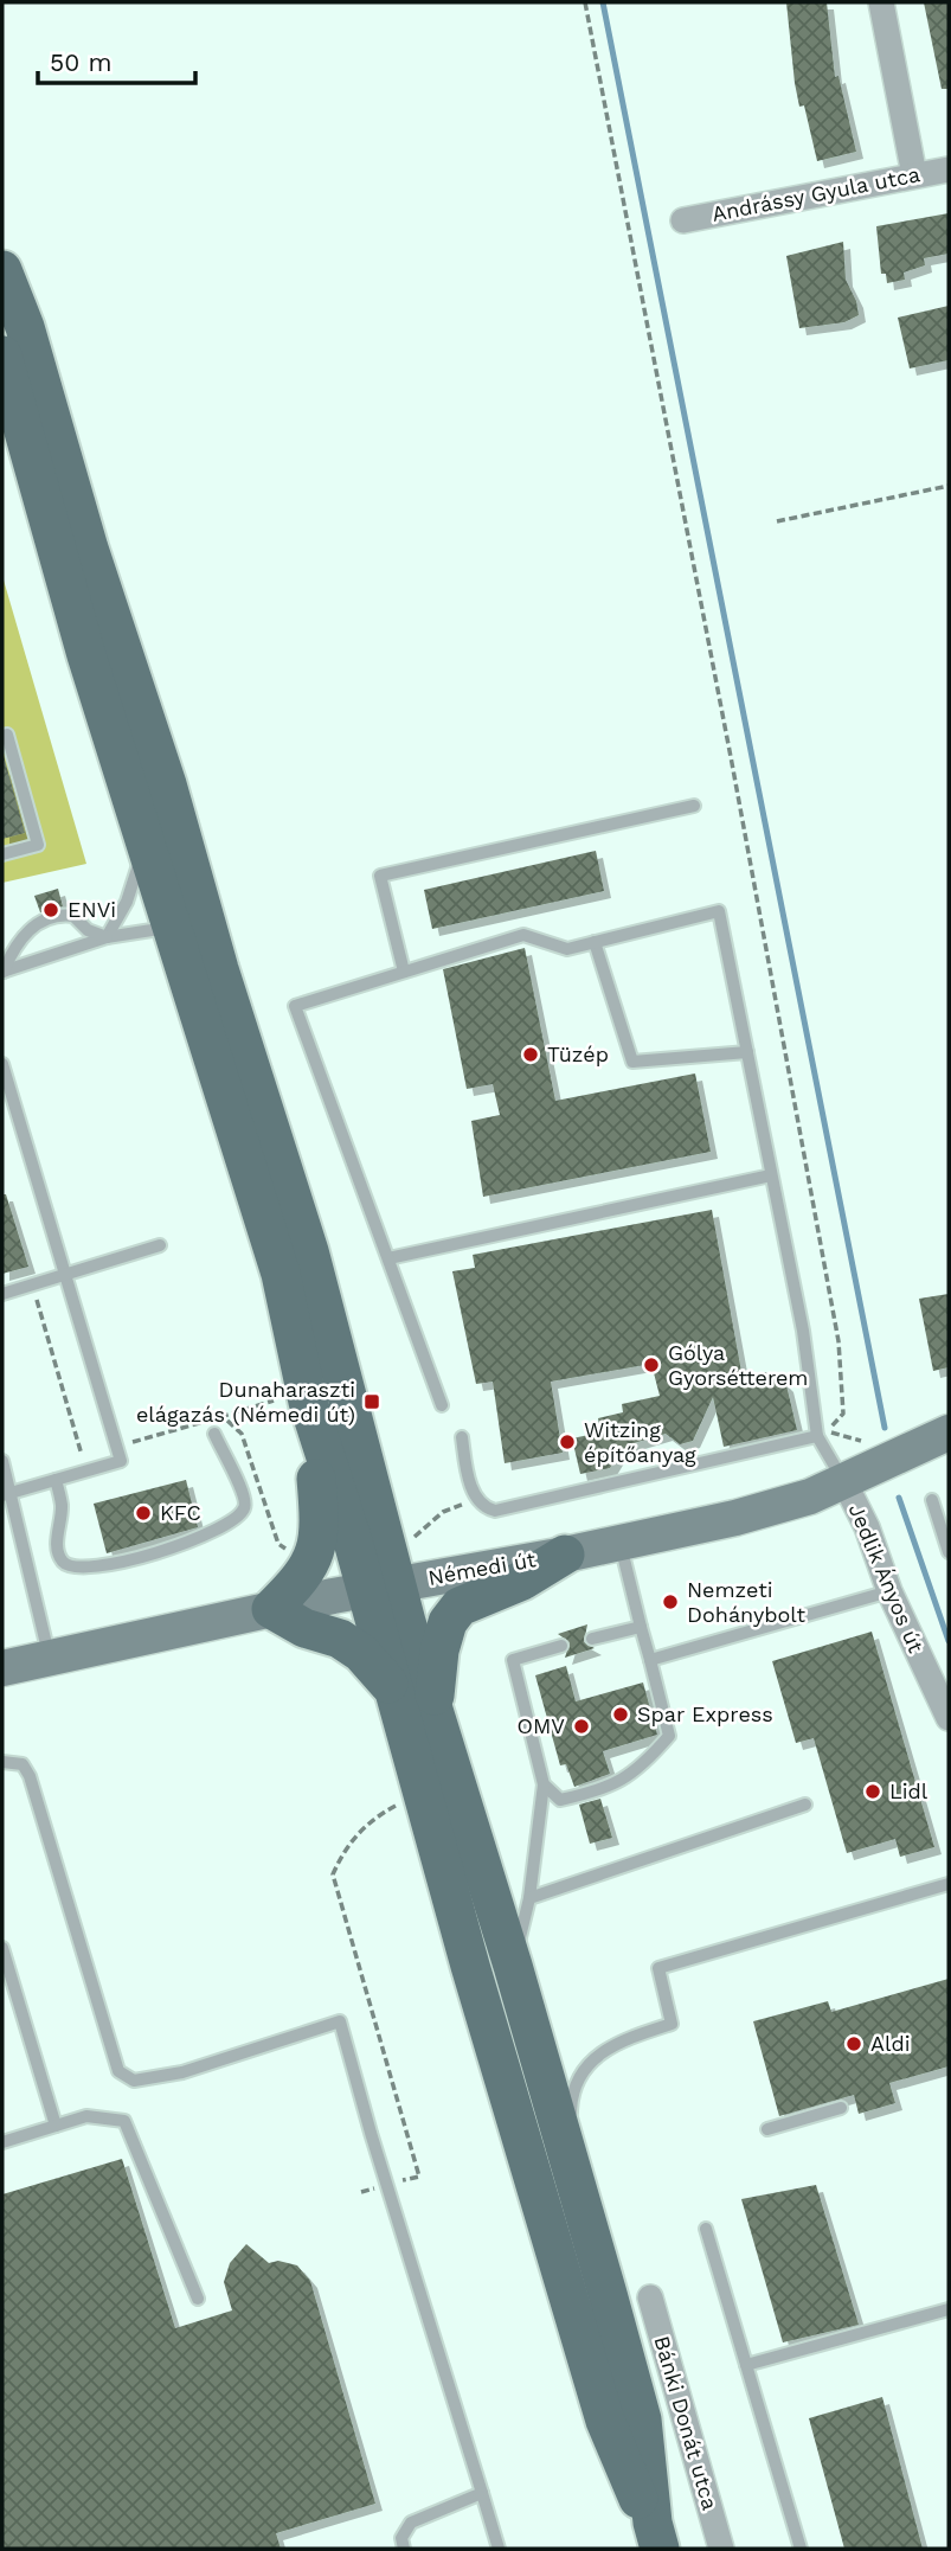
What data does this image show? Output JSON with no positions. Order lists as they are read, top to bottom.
{
  "streets": {
    "main road": ["Némedi út"],
    "street": ["Andrássy Gyula utca", "Jedlik Ányos út", "Bánki Donát utca"]
  },
  "crossings": [
    ["Némedi út", "Jedlik Ányos út"]
  ],
  "places": {
    "other": [
      "ENVi",
      "Tüzép",
      "Gólya Gyorsétterem",
      "Witzing építőanyag",
      "KFC",
      "Nemzeti Dohánybolt",
      "Spar Express",
      "OMV",
      "Lidl",
      "Aldi"
    ],
    "transit": ["Dunaharaszti elágazás (Némedi út)"]
  },
  "scale_bar": "50 m"
}
